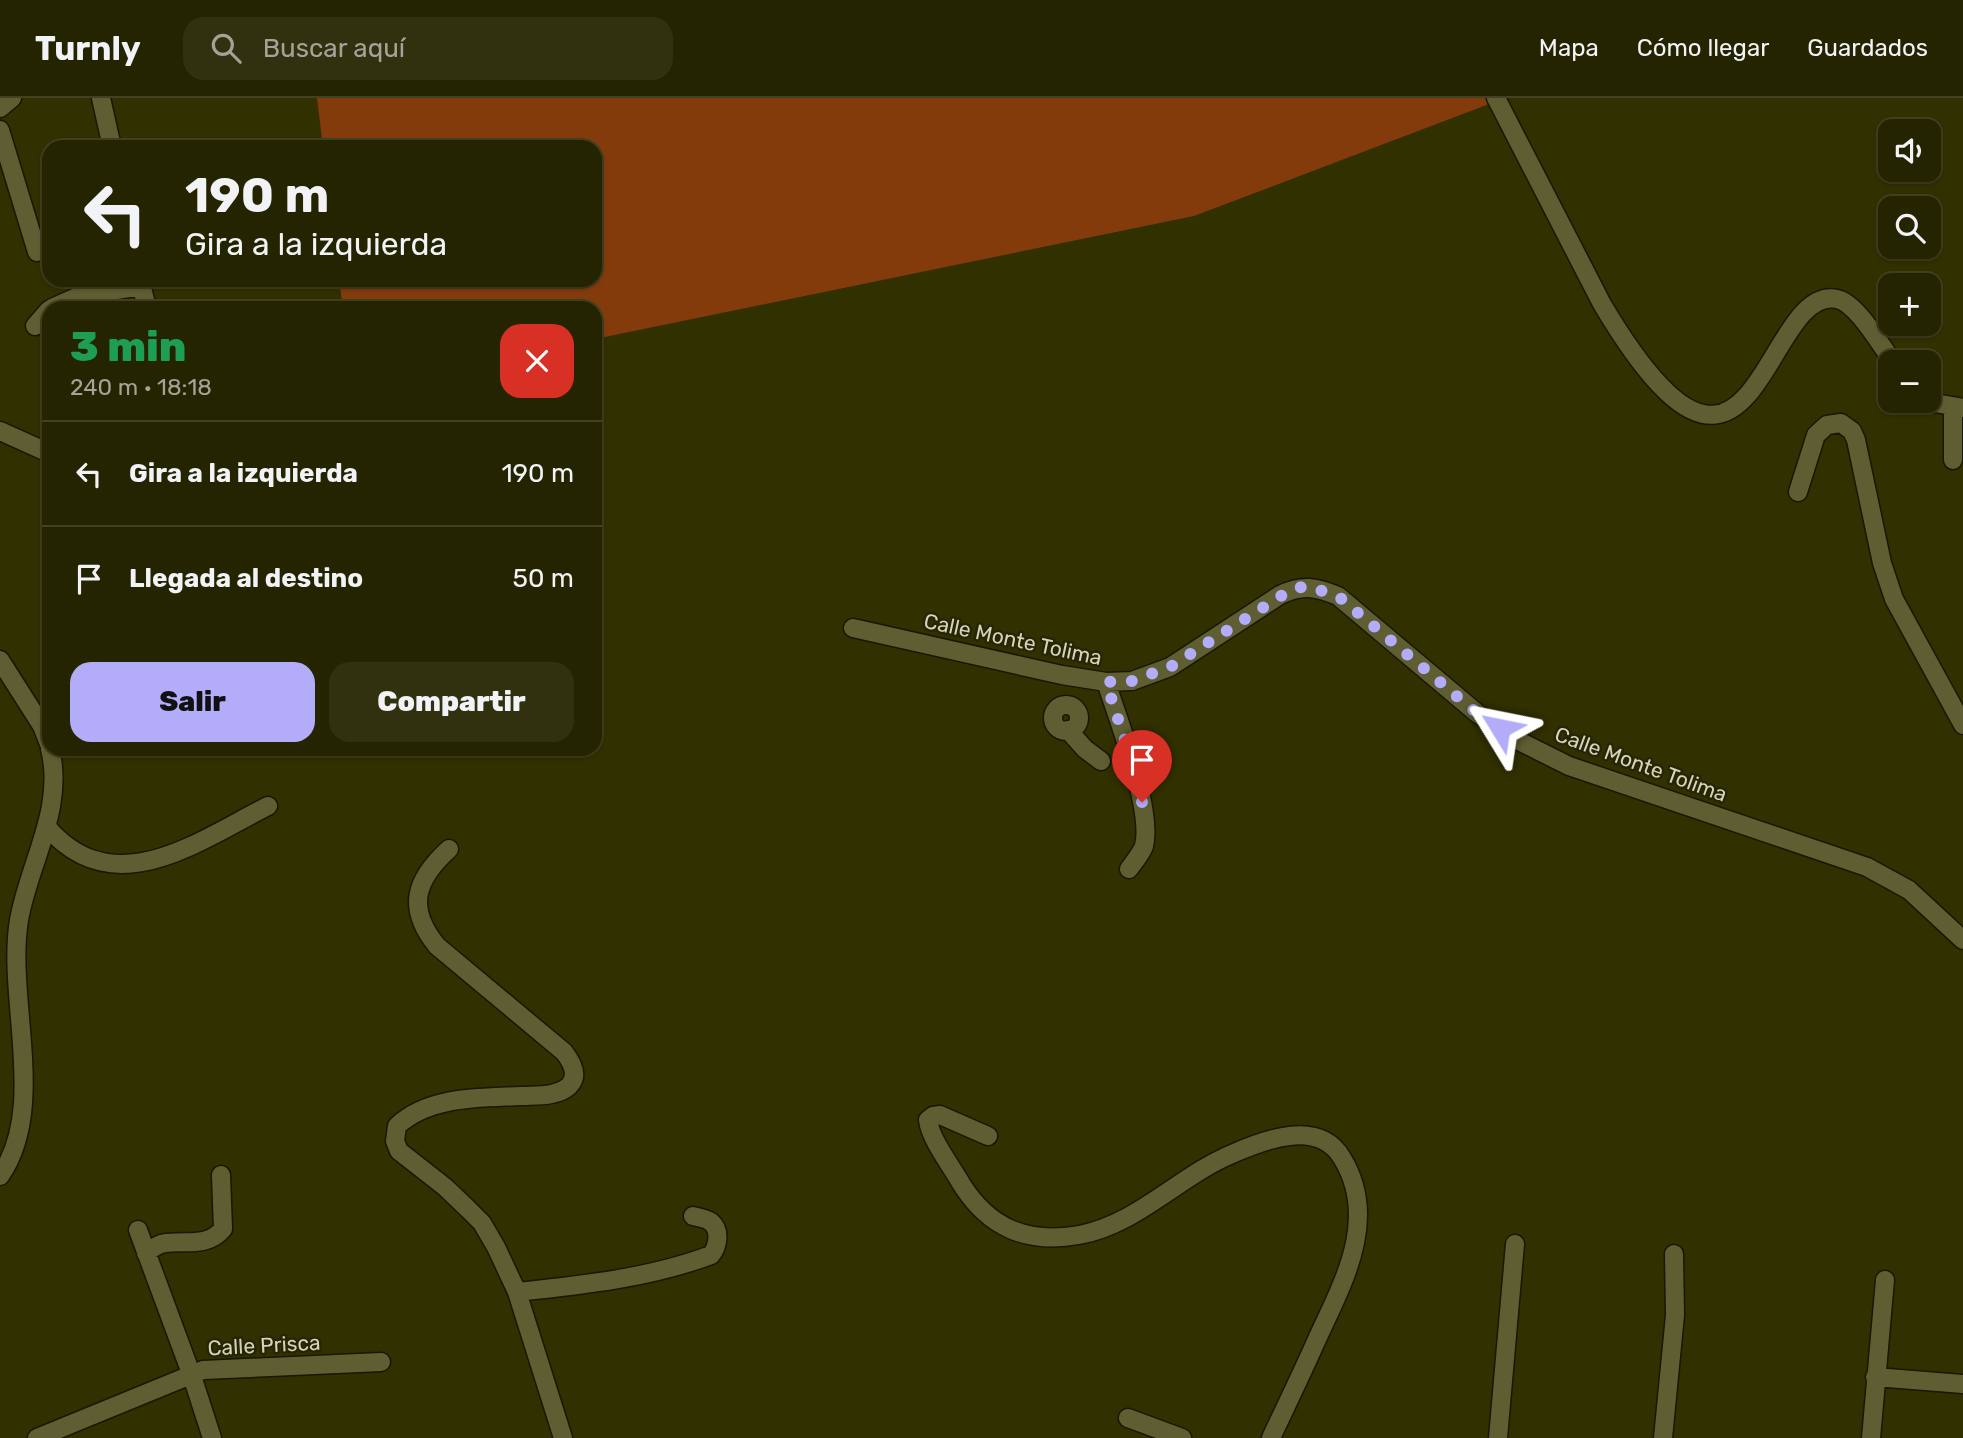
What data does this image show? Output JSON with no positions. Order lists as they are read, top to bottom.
{
  "streets": {
    "street": ["Calle Monte Tolima", "Calle Prisca"]
  },
  "page": {
    "header": "Turnly",
    "search": "Buscar aquí",
    "nav": ["Mapa", "Cómo llegar", "Guardados"],
    "map_buttons": ["+", "−"],
    "turn": ["190 m", "Gira a la izquierda"],
    "heading": ["3 min", "240 m · 18:18"],
    "list": [
      {
        "name": "Gira a la izquierda",
        "value": "190 m"
      },
      {
        "name": "Llegada al destino",
        "value": "50 m"
      }
    ],
    "buttons": ["Salir", "Compartir"]
  }
}
